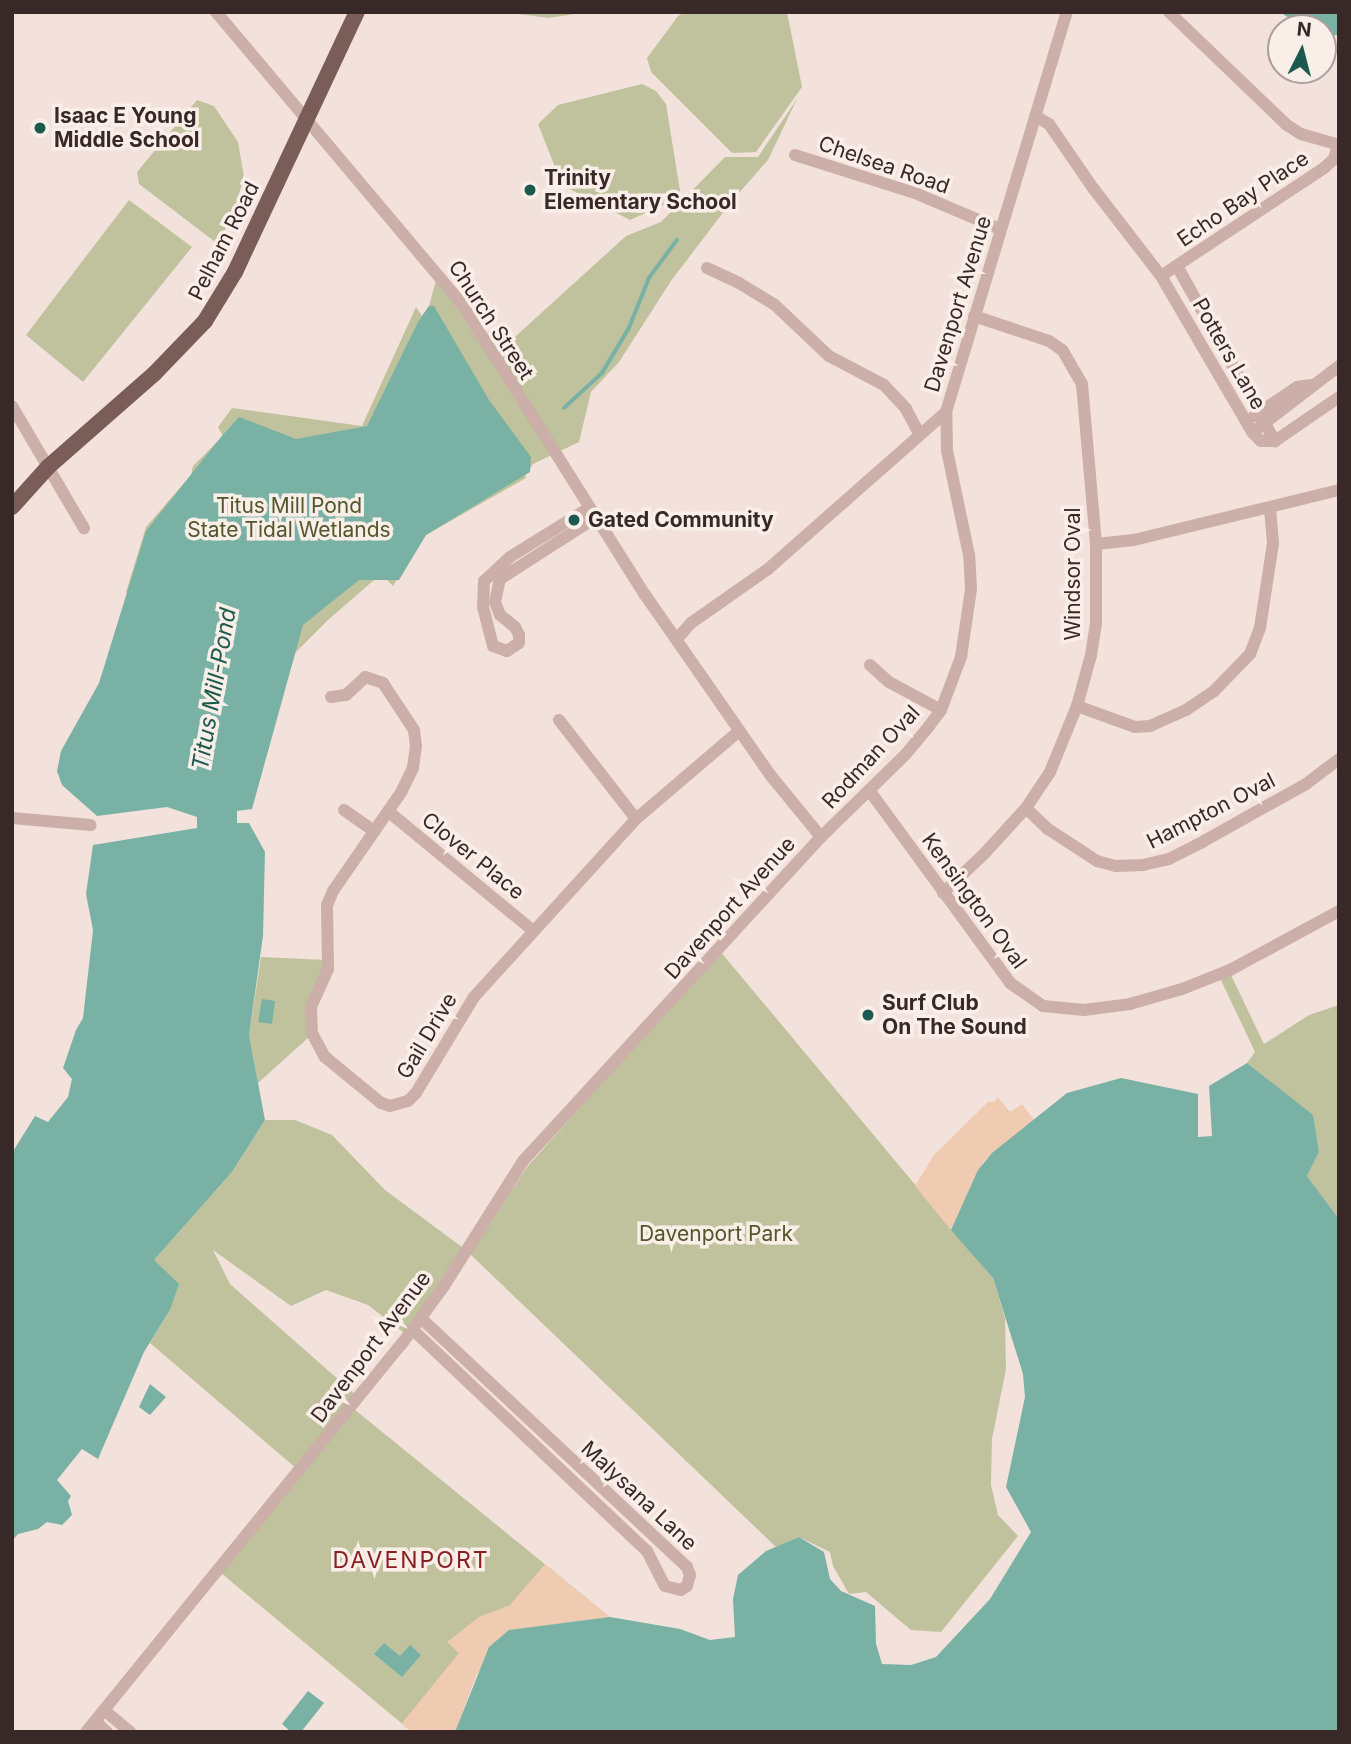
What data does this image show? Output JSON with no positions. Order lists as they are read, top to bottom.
{
  "streets": {
    "main road": ["Pelham Road"],
    "street": [
      "Chelsea Road",
      "Echo Bay Place",
      "Davenport Avenue",
      "Church Street",
      "Potters Lane",
      "Windsor Oval",
      "Rodman Oval",
      "Hampton Oval",
      "Clover Place",
      "Kensington Oval",
      "Gail Drive",
      "Malysana Lane"
    ]
  },
  "crossings": [
    ["Chelsea Road", "Davenport Avenue"],
    ["Echo Bay Place", "Potters Lane"],
    ["Pelham Road", "Church Street"],
    ["Davenport Avenue", "Church Street"],
    ["Davenport Avenue", "Potters Lane"],
    ["Davenport Avenue", "Windsor Oval"],
    ["Davenport Avenue", "Rodman Oval"],
    ["Davenport Avenue", "Gail Drive"],
    ["Davenport Avenue", "Malysana Lane"],
    ["Windsor Oval", "Hampton Oval"],
    ["Windsor Oval", "Kensington Oval"],
    ["Rodman Oval", "Kensington Oval"],
    ["Clover Place", "Gail Drive"]
  ],
  "districts": ["DAVENPORT"],
  "water": ["Titus Mill-Pond"],
  "parks": ["Titus Mill Pond State Tidal Wetlands", "Davenport Park"],
  "places": [
    "Isaac E Young Middle School",
    "Trinity Elementary School",
    "Gated Community",
    "Surf Club On The Sound"
  ],
  "north": "top"
}
